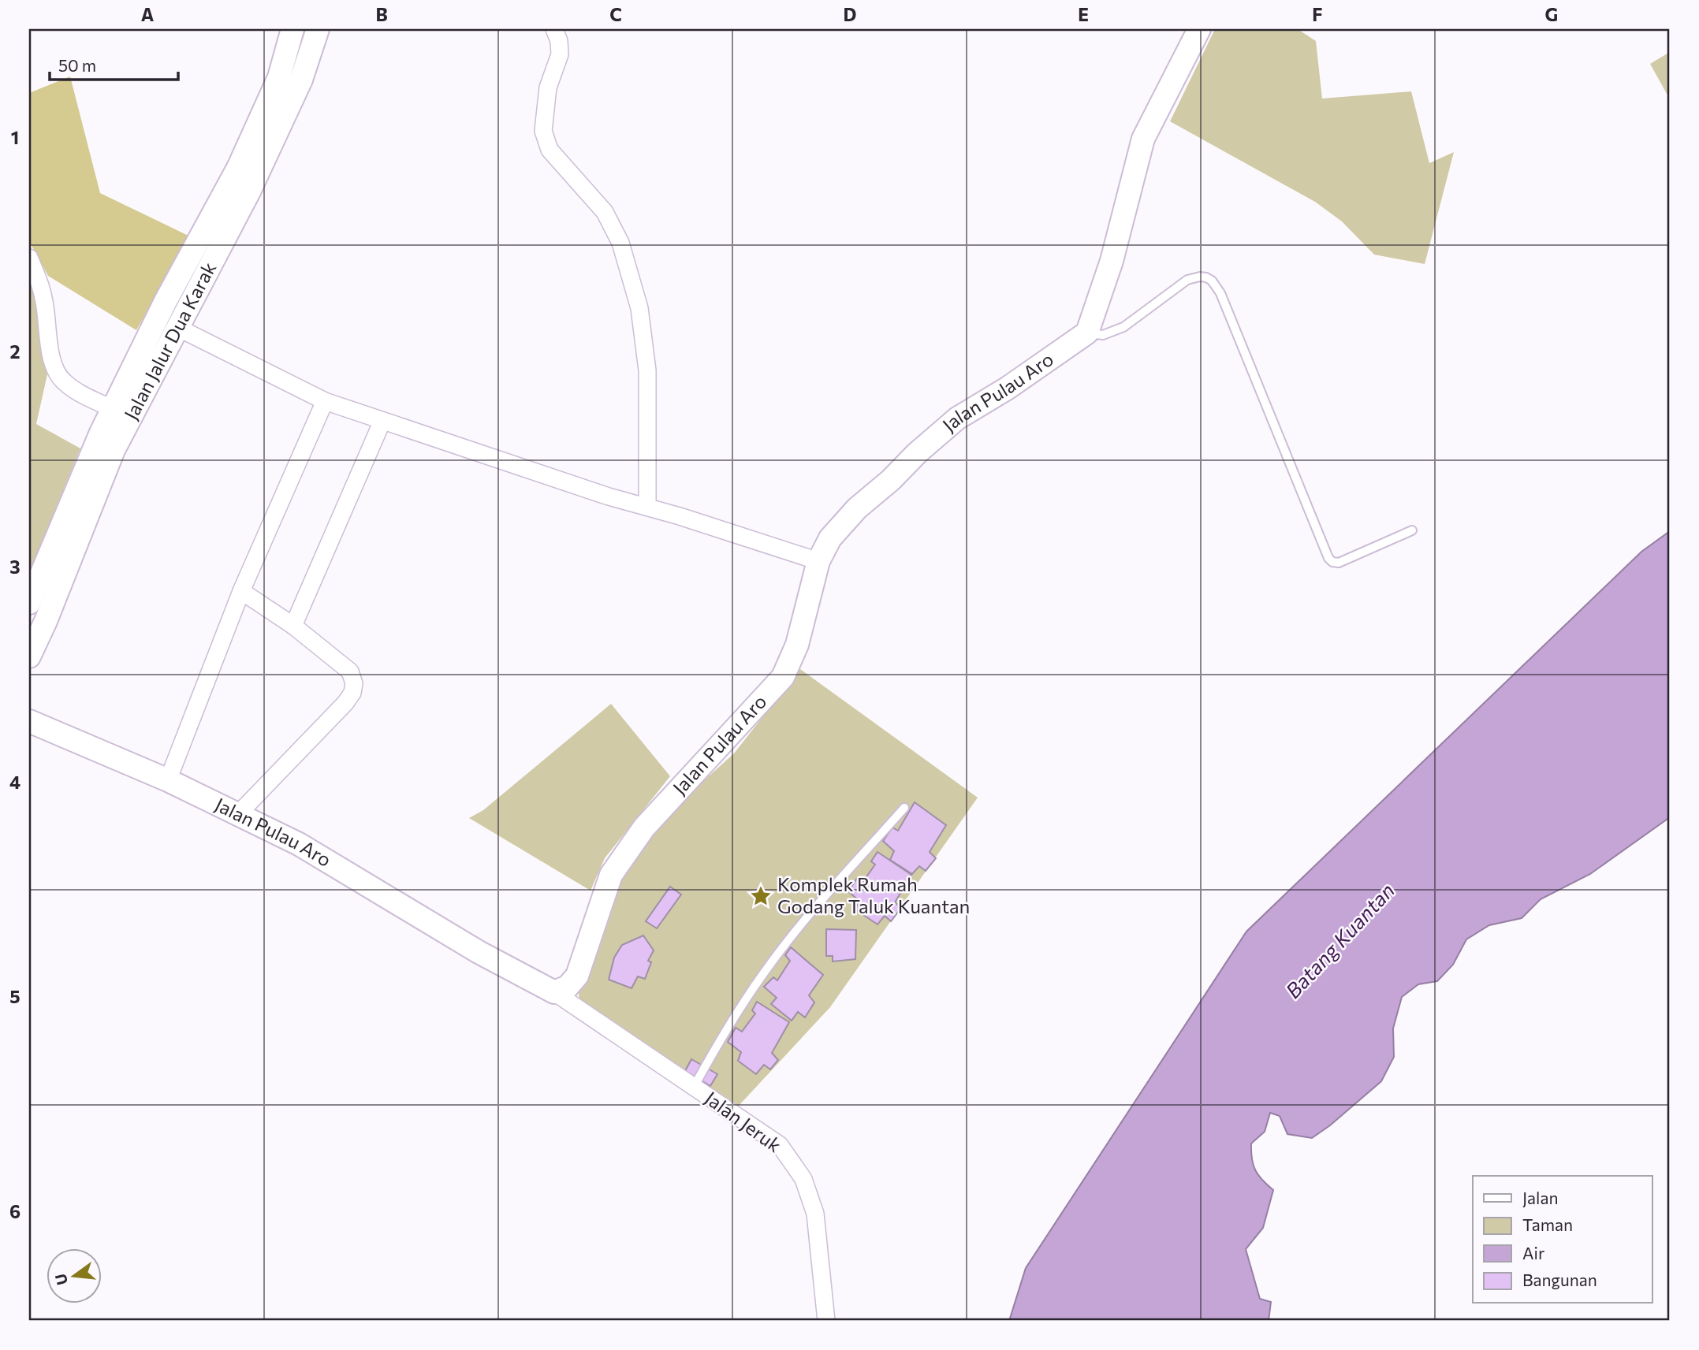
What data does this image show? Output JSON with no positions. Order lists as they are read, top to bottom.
{
  "streets": {
    "street": ["Jalan Jalur Dua Karak", "Jalan Pulau Aro", "Jalan Jeruk"]
  },
  "crossings": [
    ["Jalan Pulau Aro", "Jalan Jeruk"]
  ],
  "water": ["Batang Kuantan"],
  "places": {
    "place": ["Komplek Rumah Godang Taluk Kuantan"]
  },
  "legend": [
    "Jalan",
    "Taman",
    "Air",
    "Bangunan"
  ],
  "scale_bar": "50 m",
  "north": "left",
  "grid": {
    "columns": [
      "A",
      "B",
      "C",
      "D",
      "E",
      "F",
      "G"
    ],
    "rows": [
      "1",
      "2",
      "3",
      "4",
      "5",
      "6"
    ]
  }
}
